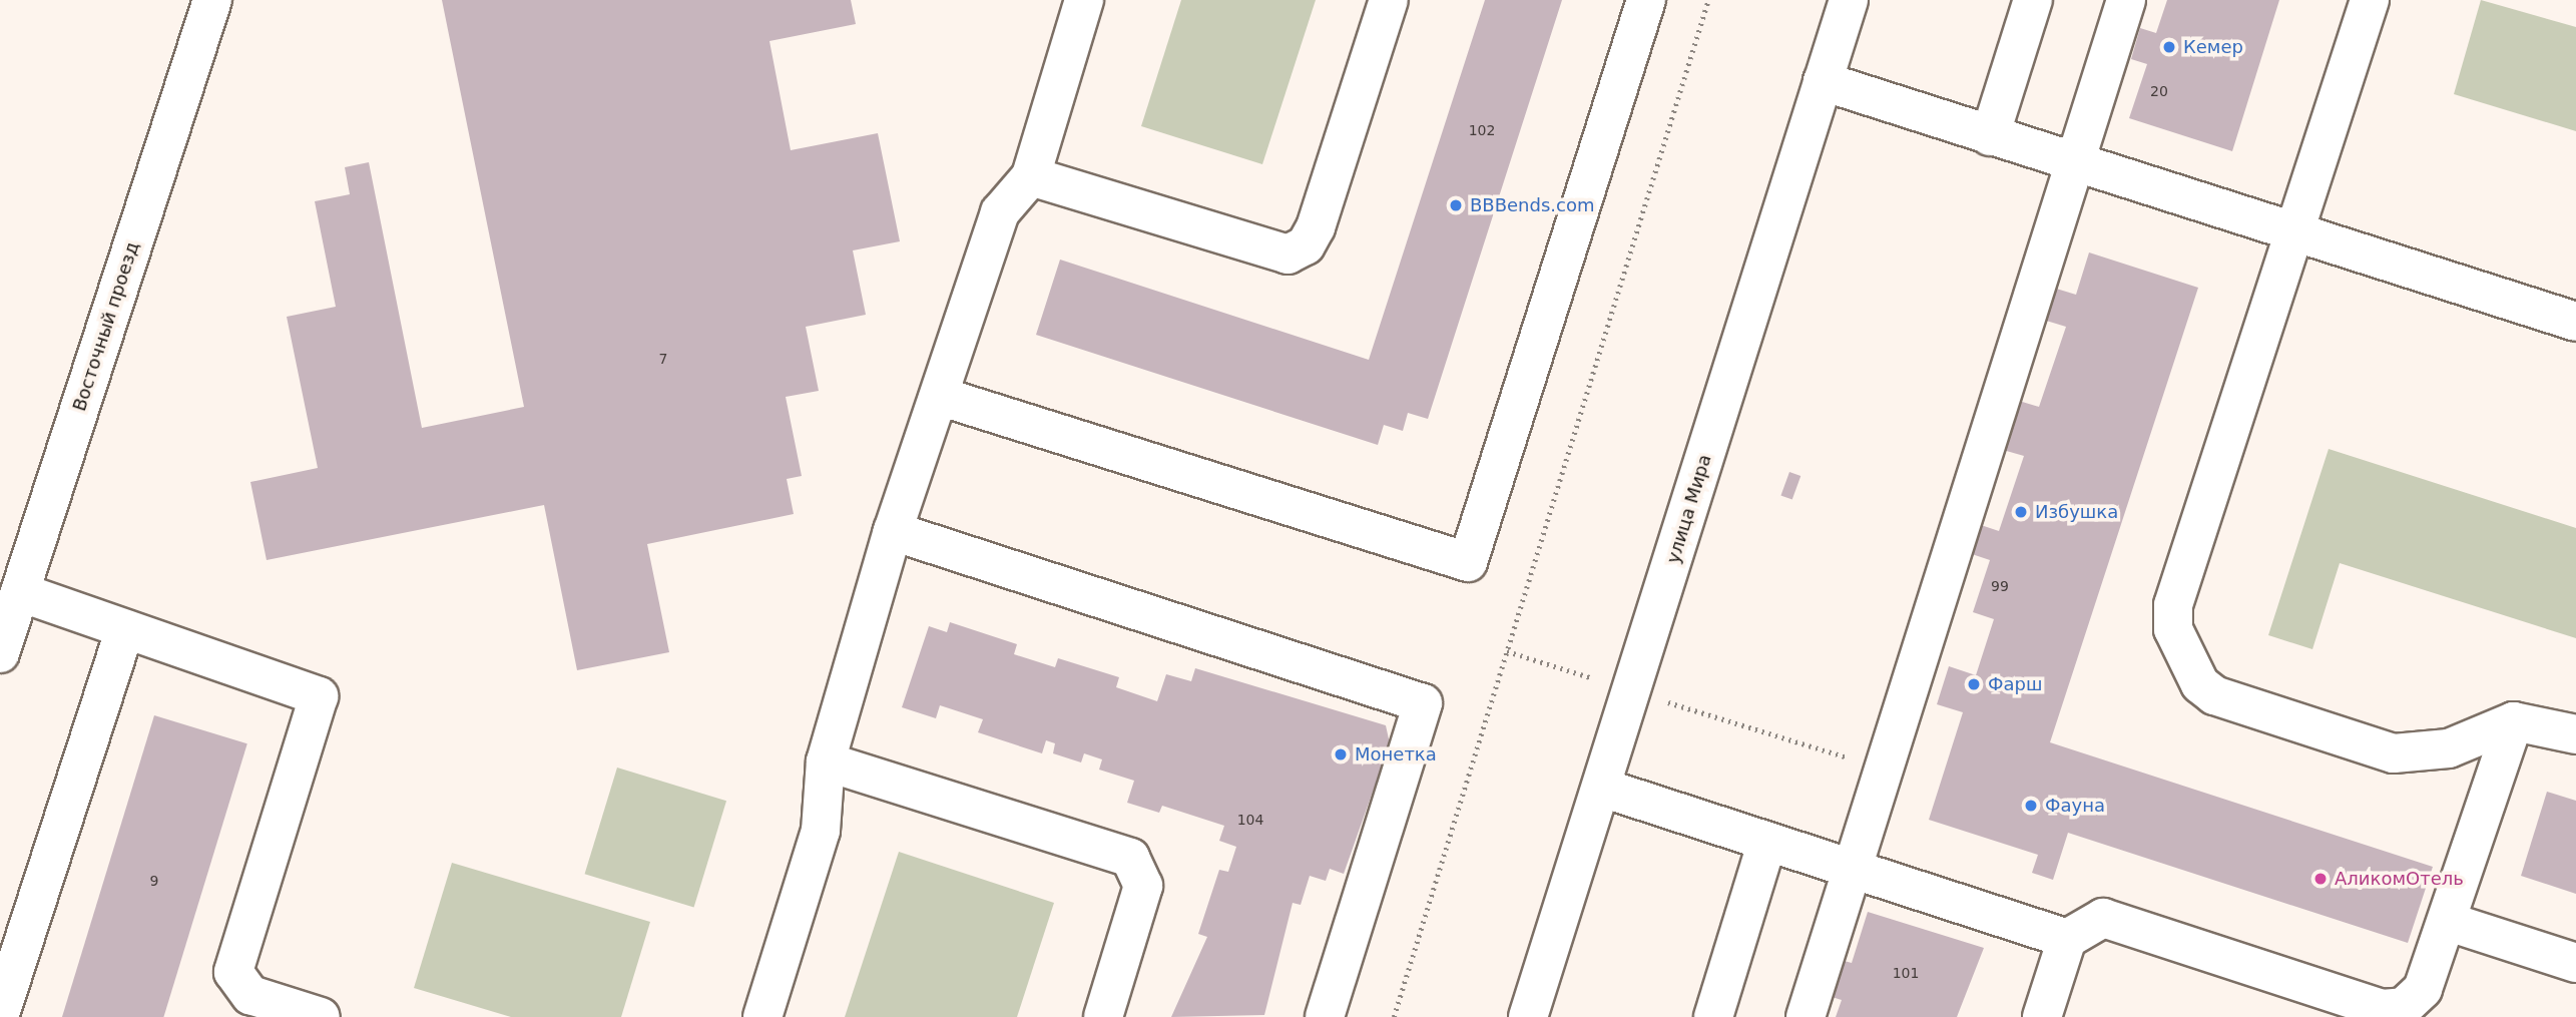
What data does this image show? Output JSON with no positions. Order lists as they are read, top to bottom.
{
  "streets": {
    "main road": ["Восточный проезд", "улица Мира"]
  },
  "places": [
    "Кемер",
    "BBBends.com",
    "Избушка",
    "Фарш",
    "Монетка",
    "Фауна",
    "АликомОтель"
  ],
  "house_numbers": [
    "20",
    "102",
    "7",
    "99",
    "104",
    "9",
    "101"
  ]
}
